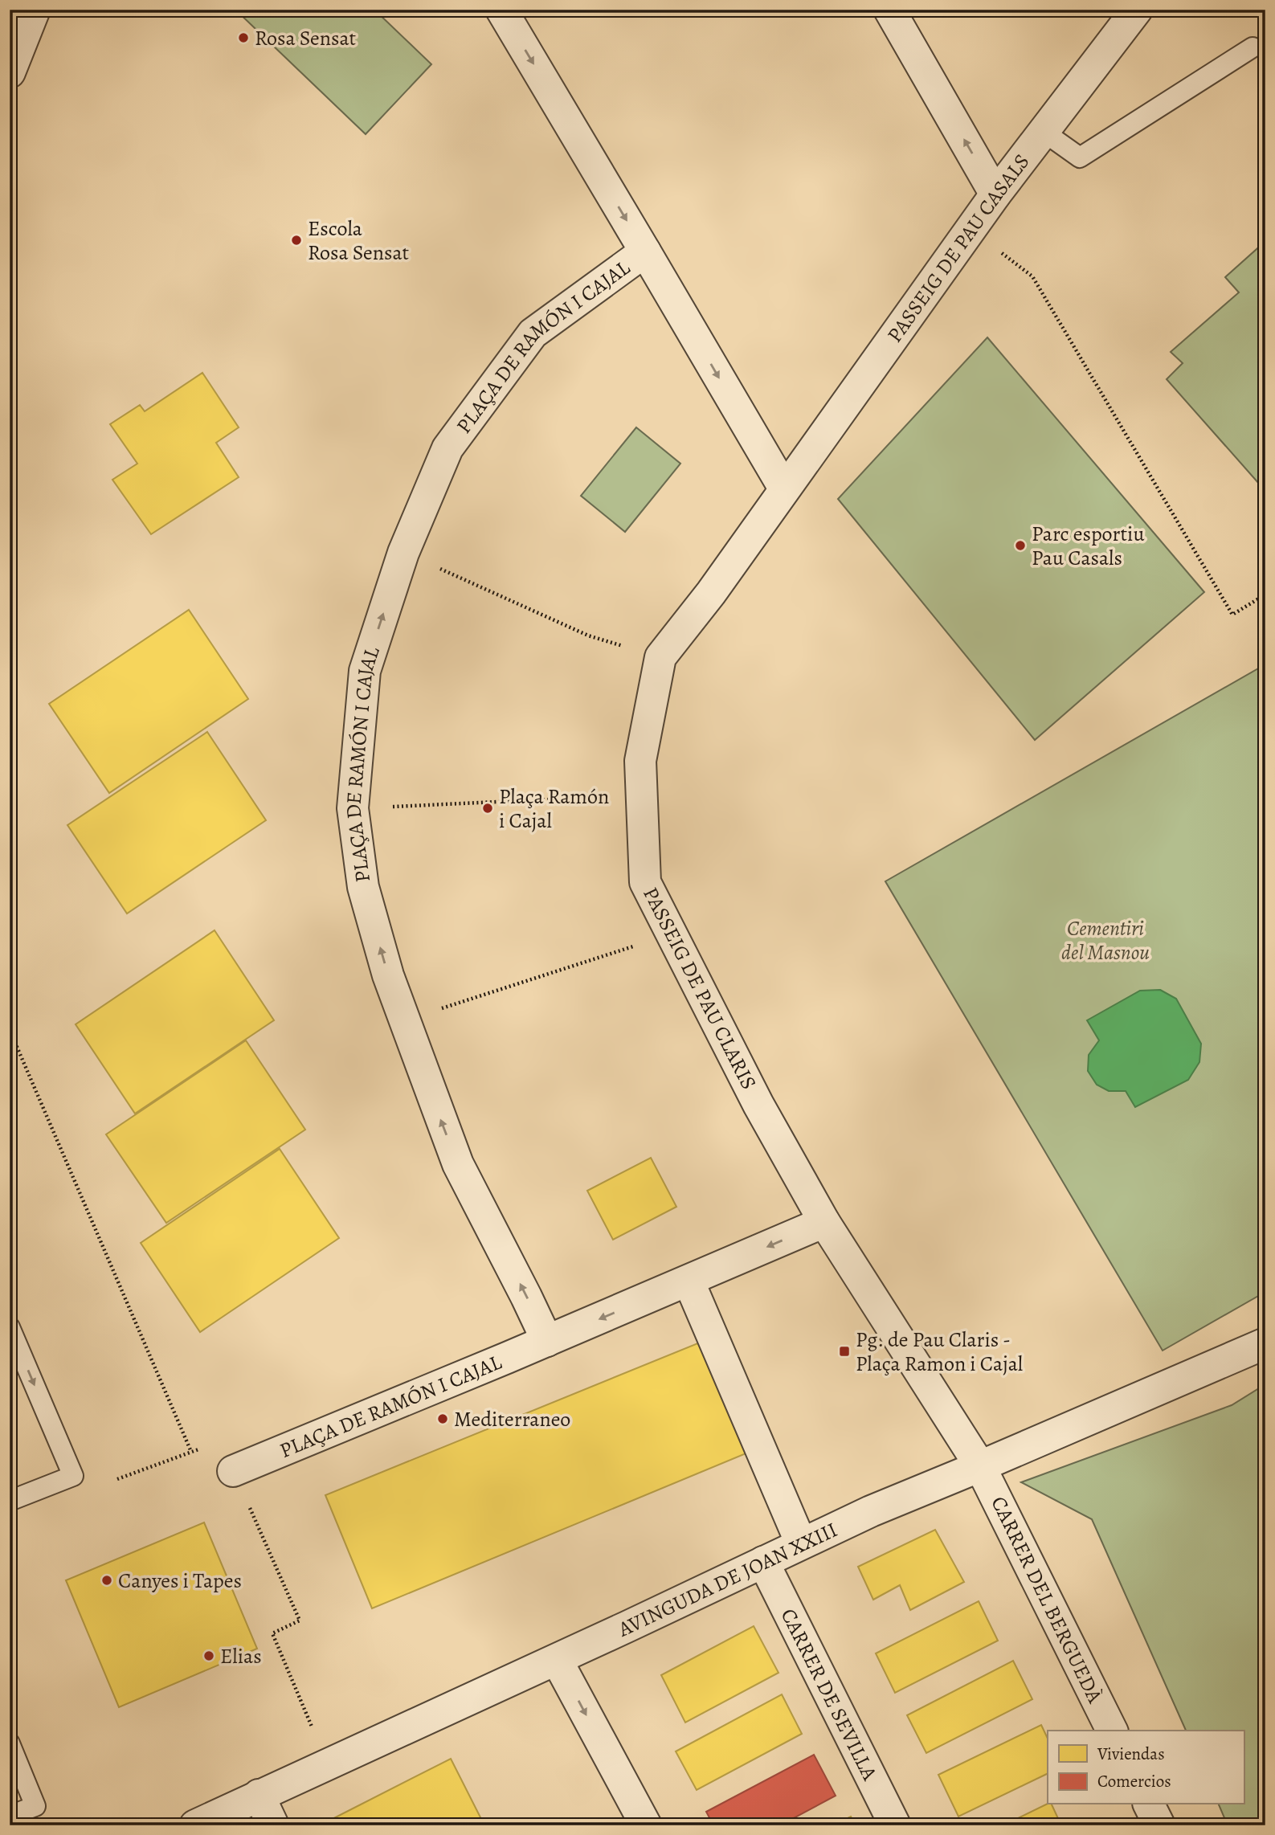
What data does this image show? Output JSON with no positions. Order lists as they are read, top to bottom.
{
  "streets": {
    "street": [
      "PASSEIG DE PAU CASALS",
      "PLAÇA DE RAMÓN I CAJAL",
      "PASSEIG DE PAU CLARIS",
      "AVINGUDA DE JOAN XXIII",
      "CARRER DEL BERGUEDÀ",
      "CARRER DE SEVILLA"
    ]
  },
  "crossings": [
    ["PASSEIG DE PAU CASALS", "PASSEIG DE PAU CLARIS"],
    ["PLAÇA DE RAMÓN I CAJAL", "PASSEIG DE PAU CLARIS"],
    ["PASSEIG DE PAU CLARIS", "AVINGUDA DE JOAN XXIII"],
    ["PASSEIG DE PAU CLARIS", "CARRER DEL BERGUEDÀ"],
    ["AVINGUDA DE JOAN XXIII", "CARRER DEL BERGUEDÀ"],
    ["AVINGUDA DE JOAN XXIII", "CARRER DE SEVILLA"]
  ],
  "parks": ["Cementiri del Masnou"],
  "places": {
    "other": [
      "Rosa Sensat",
      "Escola Rosa Sensat",
      "Parc esportiu Pau Casals",
      "Plaça Ramón i Cajal",
      "Mediterraneo",
      "Canyes i Tapes",
      "Elias"
    ],
    "transit": ["Pg. de Pau Claris - Plaça Ramon i Cajal"]
  },
  "legend": ["Viviendas", "Comercios"]
}
